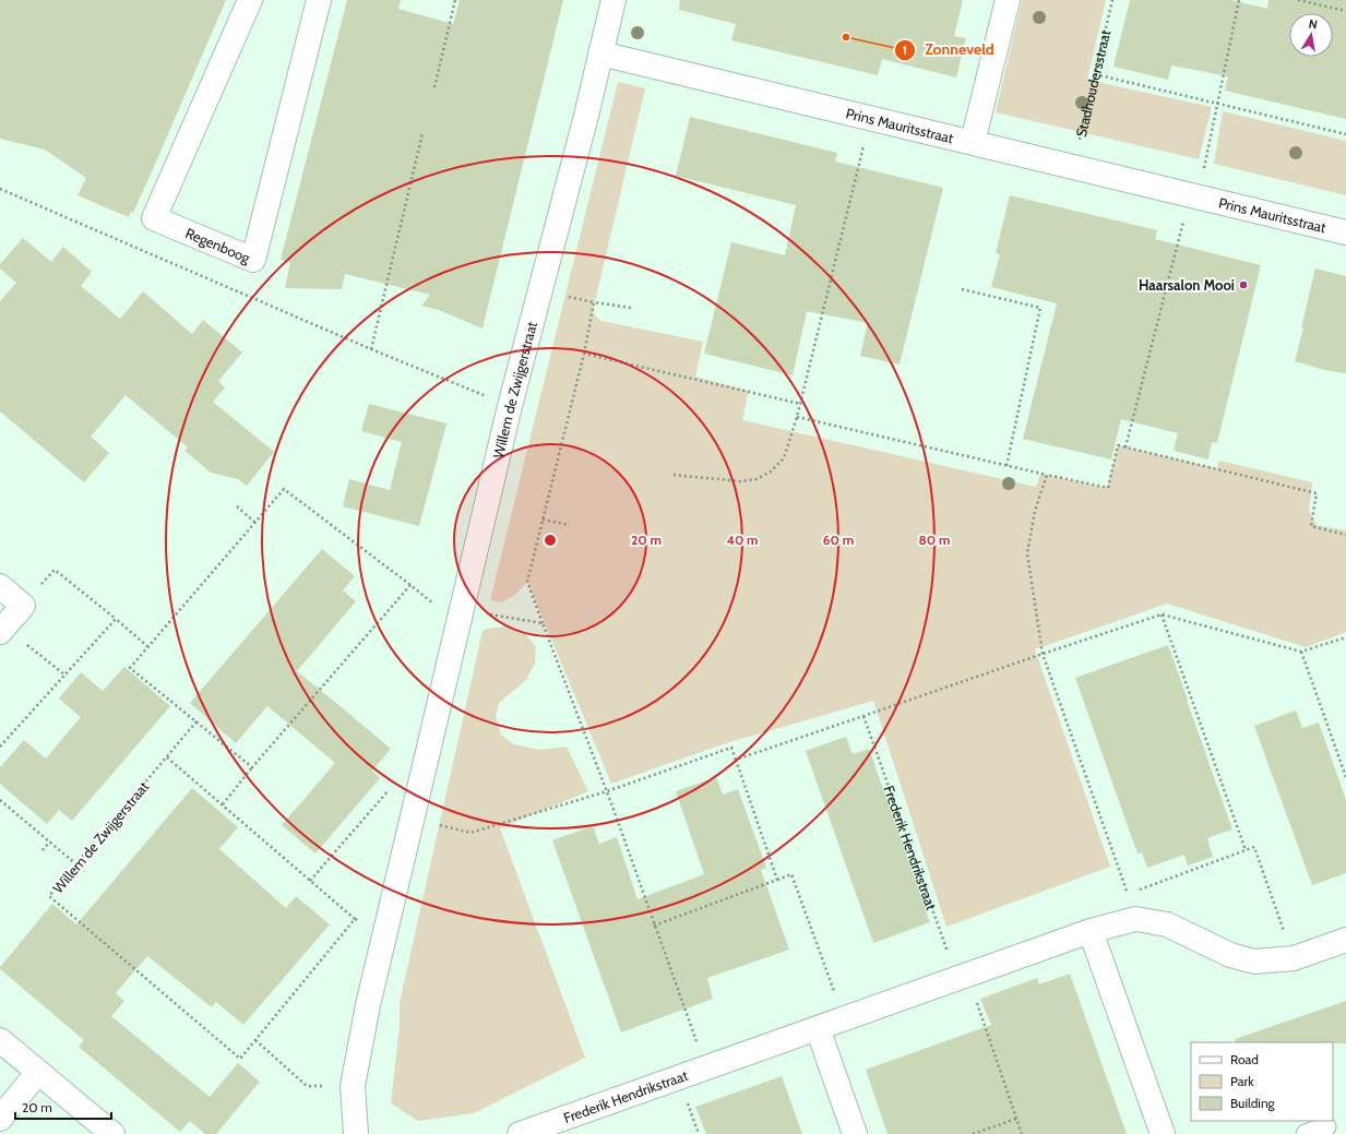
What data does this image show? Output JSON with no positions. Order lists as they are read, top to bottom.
{
  "streets": {
    "street": [
      "Prins Mauritsstraat",
      "Regenboog",
      "Willem de Zwijgerstraat",
      "Frederik Hendrikstraat"
    ],
    "path": ["Stadhoudersstraat"]
  },
  "crossings": [
    ["Stadhoudersstraat", "Prins Mauritsstraat"],
    ["Prins Mauritsstraat", "Willem de Zwijgerstraat"]
  ],
  "places": ["Zonneveld", "Haarsalon Mooi"],
  "legend": ["Road", "Park", "Building"],
  "scale_bar": "20 m",
  "north": "top",
  "rings": [
    "20 m",
    "40 m",
    "60 m",
    "80 m"
  ]
}
